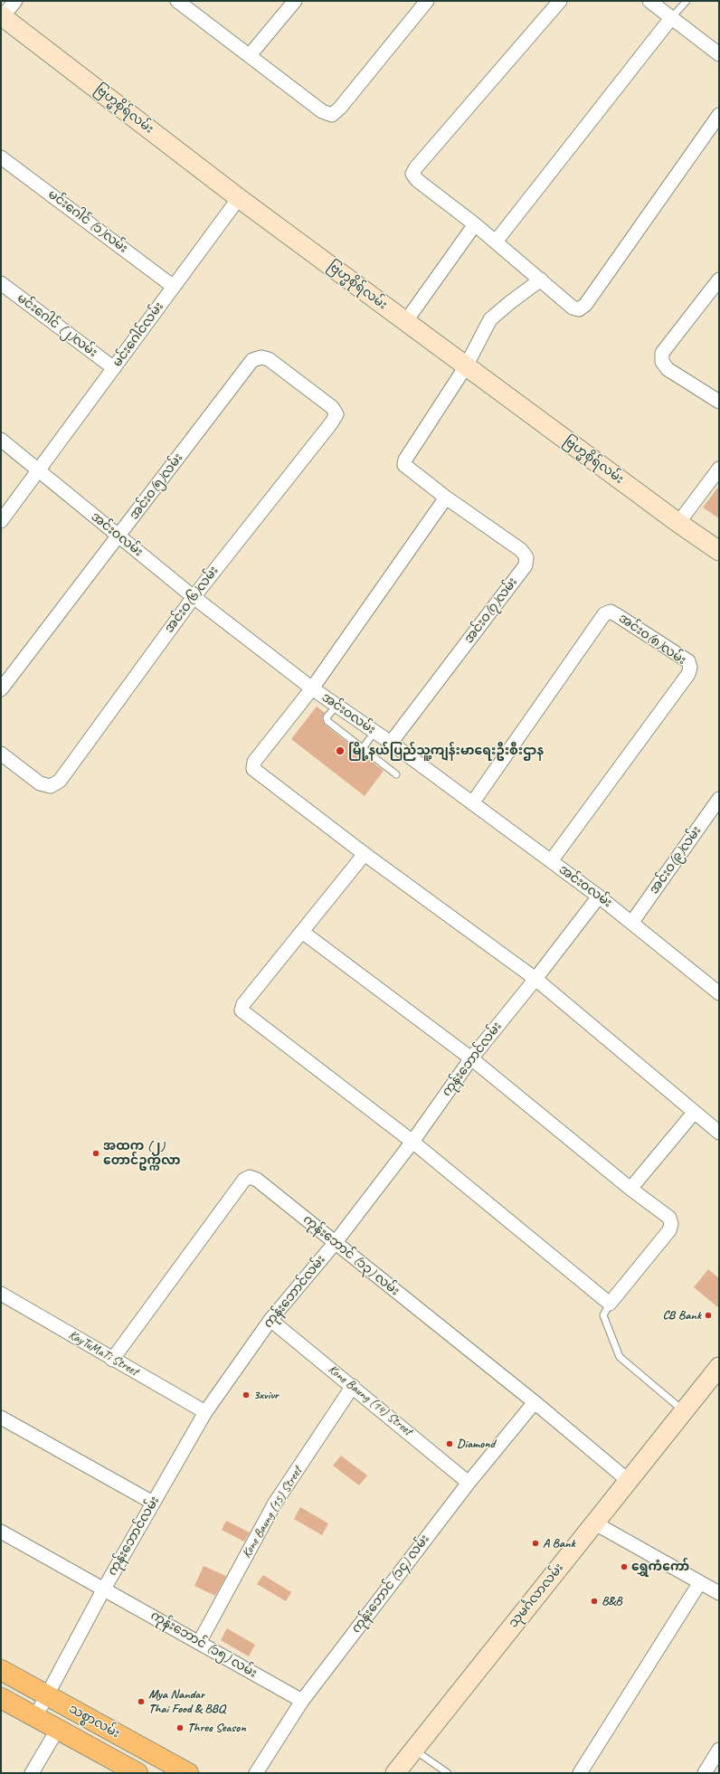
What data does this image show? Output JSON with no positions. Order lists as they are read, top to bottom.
{
  "streets": {
    "main road": ["ဗြဟ္မစိုရ်လမ်း", "သုမင်္ဂလာလမ်း", "သစ္စာလမ်း"],
    "street": [
      "မင်းဂေါင် (၁)လမ်း",
      "မင်းဂေါင် (၂)လမ်း",
      "မင်းဂေါင်လမ်း",
      "အင်းဝ(၅)လမ်း",
      "အင်းဝလမ်း",
      "အင်းဝ(၆)လမ်း",
      "အင်းဝ(၇)လမ်း",
      "အင်းဝ(၈)လမ်း",
      "အင်းဝ(၉)လမ်း",
      "ကုန်းဘောင်လမ်း",
      "ကုန်းဘောင် (၁၃) လမ်း",
      "KayTuMaTi Street",
      "Kone Baung (14) Street",
      "Kone Baung (15) Street",
      "ကုန်းဘောင် (၁၄) လမ်း",
      "ကုန်းဘောင် (၁၅) လမ်း"
    ]
  },
  "crossings": [
    ["ဗြဟ္မစိုရ်လမ်း", "မင်းဂေါင်လမ်း"],
    ["ဗြဟ္မစိုရ်လမ်း", "အင်းဝ(၇)လမ်း"],
    ["မင်းဂေါင် (၁)လမ်း", "မင်းဂေါင်လမ်း"],
    ["မင်းဂေါင် (၂)လမ်း", "မင်းဂေါင်လမ်း"],
    ["မင်းဂေါင်လမ်း", "အင်းဝလမ်း"],
    ["အင်းဝ(၅)လမ်း", "အင်းဝလမ်း"],
    ["အင်းဝ(၅)လမ်း", "အင်းဝ(၆)လမ်း"],
    ["အင်းဝလမ်း", "အင်းဝ(၆)လမ်း"],
    ["အင်းဝလမ်း", "အင်းဝ(၇)လမ်း"],
    ["အင်းဝလမ်း", "အင်းဝ(၈)လမ်း"],
    ["အင်းဝလမ်း", "အင်းဝ(၉)လမ်း"],
    ["အင်းဝလမ်း", "ကုန်းဘောင်လမ်း"],
    ["ကုန်းဘောင်လမ်း", "ကုန်းဘောင် (၁၃) လမ်း"],
    ["ကုန်းဘောင်လမ်း", "KayTuMaTi Street"],
    ["ကုန်းဘောင်လမ်း", "Kone Baung (14) Street"],
    ["ကုန်းဘောင်လမ်း", "ကုန်းဘောင် (၁၅) လမ်း"],
    ["ကုန်းဘောင်လမ်း", "သစ္စာလမ်း"],
    ["ကုန်းဘောင် (၁၃) လမ်း", "KayTuMaTi Street"],
    ["ကုန်းဘောင် (၁၃) လမ်း", "ကုန်းဘောင် (၁၄) လမ်း"],
    ["ကုန်းဘောင် (၁၃) လမ်း", "သုမင်္ဂလာလမ်း"],
    ["Kone Baung (14) Street", "Kone Baung (15) Street"],
    ["Kone Baung (14) Street", "ကုန်းဘောင် (၁၄) လမ်း"],
    ["Kone Baung (15) Street", "ကုန်းဘောင် (၁၅) လမ်း"],
    ["ကုန်းဘောင် (၁၄) လမ်း", "ကုန်းဘောင် (၁၅) လမ်း"]
  ],
  "places": [
    "မြို့နယ်ပြည်သူ့ကျန်းမာရေးဦးစီးဌာန",
    "အထက (၂) တောင်ဥက္ကလာ",
    "CB Bank",
    "3xvivr",
    "Diamond",
    "A Bank",
    "ရွှေကံကော်",
    "B&B",
    "Mya Nandar Thai Food & BBQ",
    "Three Season"
  ]
}
